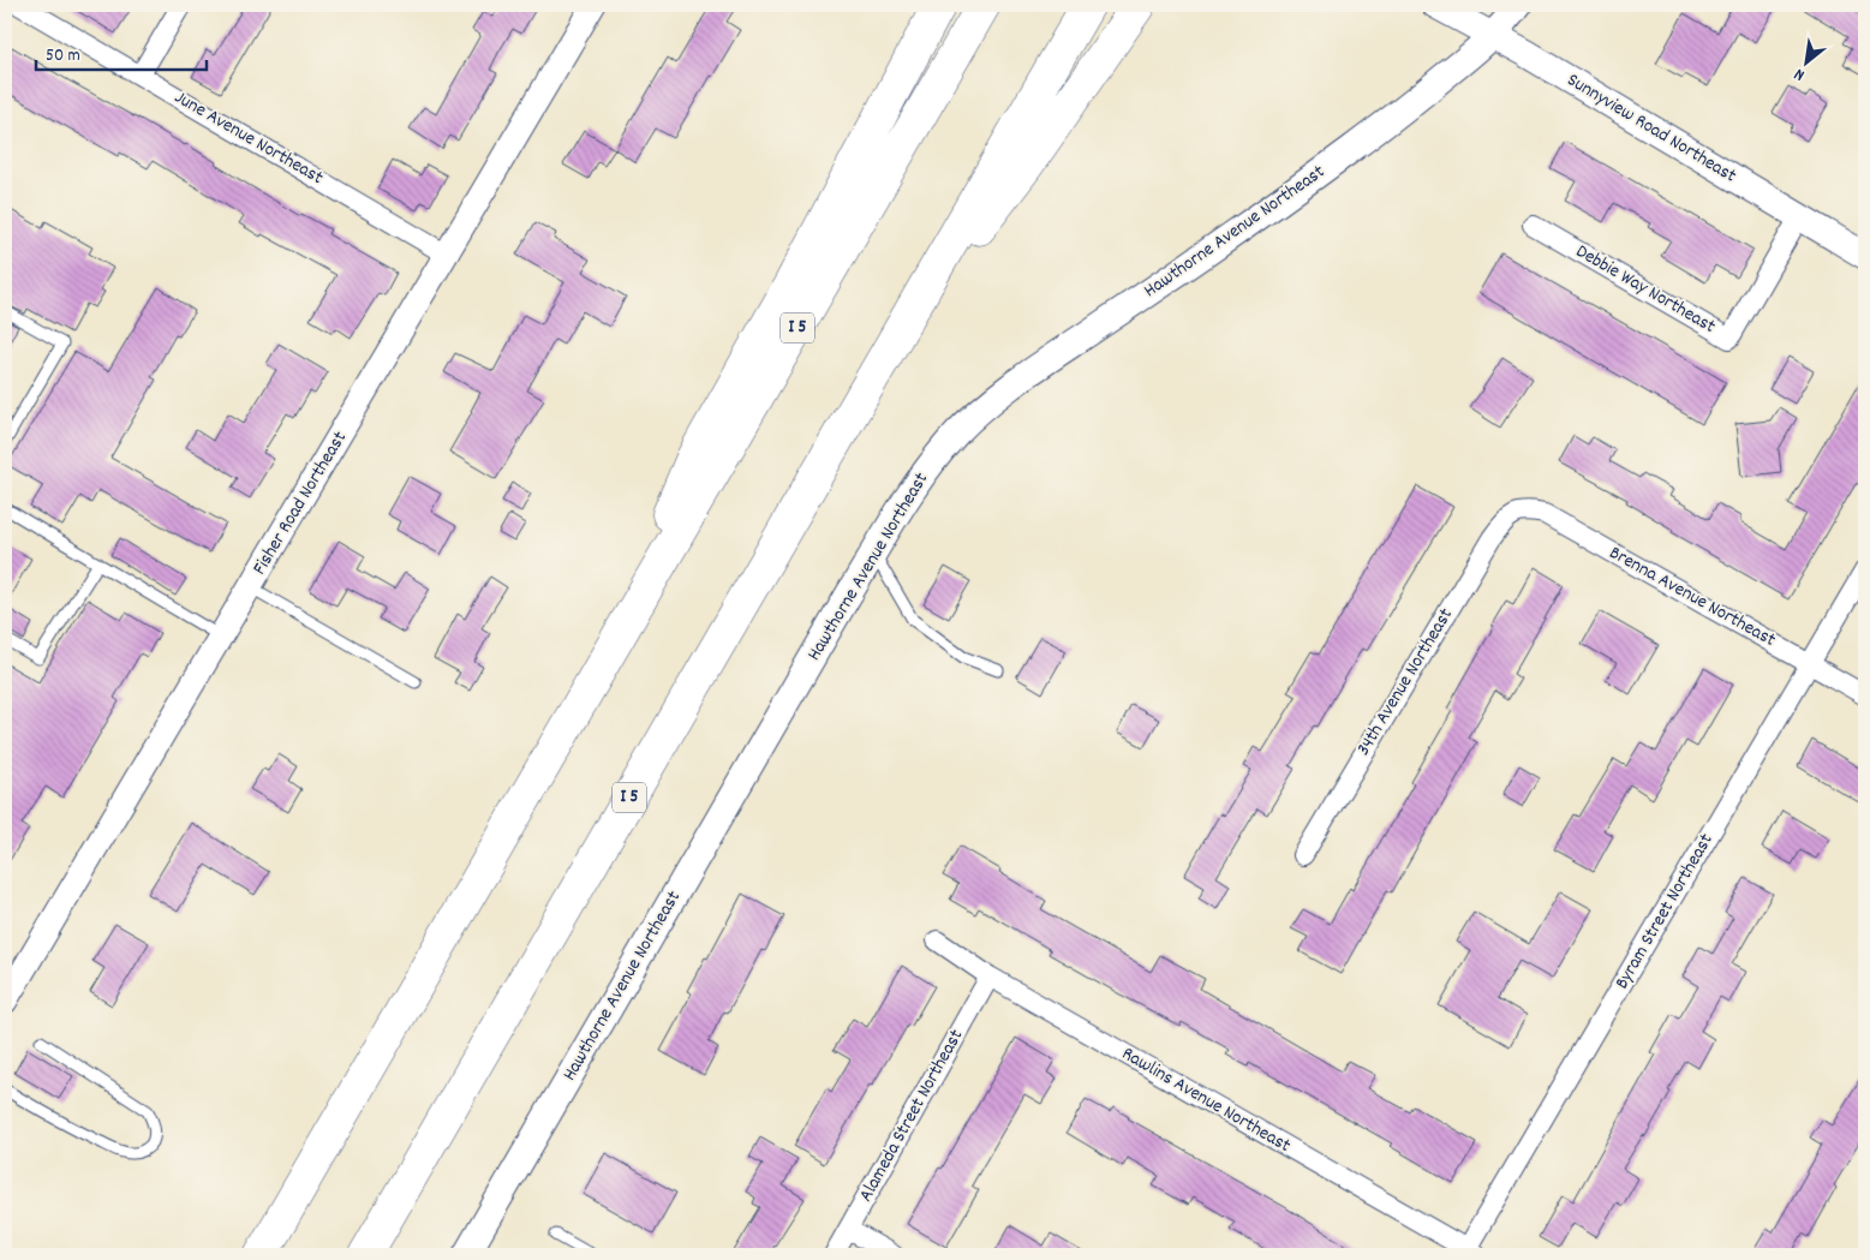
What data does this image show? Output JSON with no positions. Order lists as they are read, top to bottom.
{
  "streets": {
    "highway": ["I 5"],
    "main road": ["Sunnyview Road Northeast", "Hawthorne Avenue Northeast"],
    "street": [
      "June Avenue Northeast",
      "Debbie Way Northeast",
      "Fisher Road Northeast",
      "Brenna Avenue Northeast",
      "34th Avenue Northeast",
      "Byram Street Northeast",
      "Rawlins Avenue Northeast",
      "Alameda Street Northeast"
    ]
  },
  "crossings": [
    ["Sunnyview Road Northeast", "Hawthorne Avenue Northeast"],
    ["Sunnyview Road Northeast", "Debbie Way Northeast"],
    ["June Avenue Northeast", "Fisher Road Northeast"],
    ["Brenna Avenue Northeast", "34th Avenue Northeast"],
    ["Brenna Avenue Northeast", "Byram Street Northeast"],
    ["Byram Street Northeast", "Rawlins Avenue Northeast"],
    ["Rawlins Avenue Northeast", "Alameda Street Northeast"]
  ],
  "scale_bar": "50 m",
  "north": "bottom left"
}
